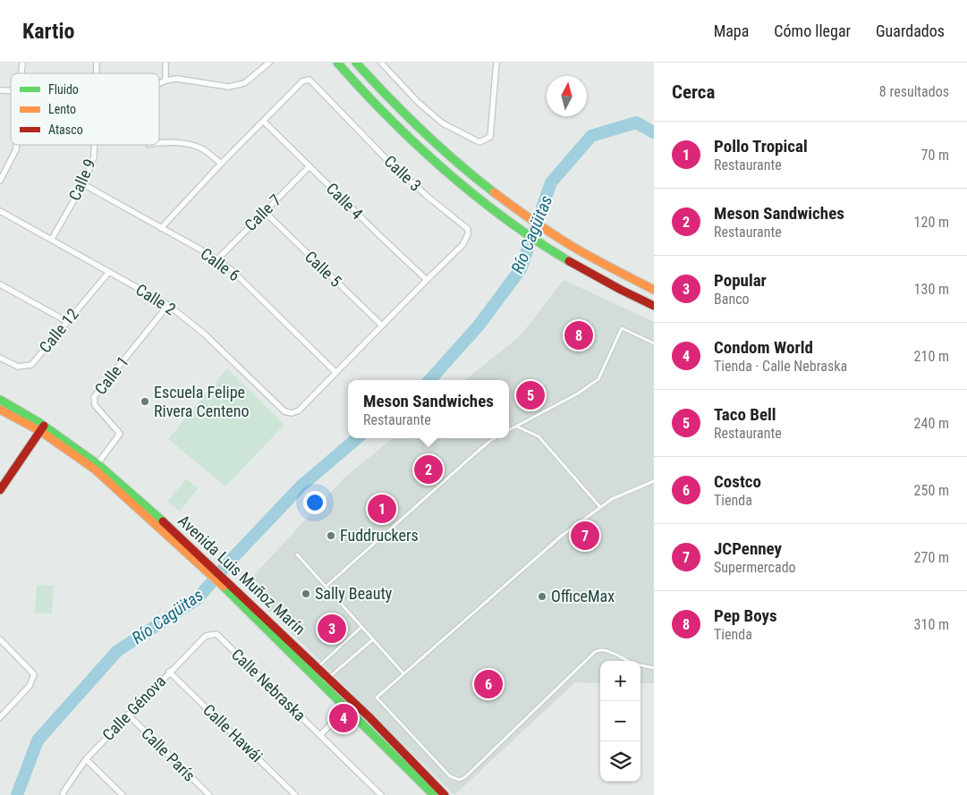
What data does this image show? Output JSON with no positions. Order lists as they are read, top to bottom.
{
  "streets": {
    "main road": ["Avenida Luis Muñoz Marín"],
    "street": [
      "Calle 3",
      "Calle 9",
      "Calle 4",
      "Calle 7",
      "Calle 6",
      "Calle 5",
      "Calle 2",
      "Calle 12",
      "Calle 1",
      "Calle Nebraska",
      "Calle Génova",
      "Calle Hawái",
      "Calle París"
    ]
  },
  "crossings": [
    ["Calle 3", "Calle 4"],
    ["Calle 3", "Calle 6"],
    ["Calle 3", "Calle 5"],
    ["Calle 3", "Calle 2"],
    ["Calle 9", "Calle 6"],
    ["Calle 9", "Calle 2"],
    ["Calle 4", "Calle 7"],
    ["Calle 7", "Calle 6"],
    ["Calle 7", "Calle 5"],
    ["Calle 2", "Calle 12"],
    ["Calle 2", "Calle 1"],
    ["Calle 1", "Avenida Luis Muñoz Marín"],
    ["Calle Nebraska", "Calle Génova"],
    ["Calle Génova", "Calle Hawái"],
    ["Calle Génova", "Calle París"]
  ],
  "water": ["Río Cagüitas"],
  "places": [
    "Escuela Felipe Rivera Centeno",
    "Fuddruckers",
    "Sally Beauty",
    "OfficeMax"
  ],
  "legend": ["Fluido", "Lento", "Atasco"],
  "north": "top",
  "page": {
    "header": "Kartio",
    "nav": ["Mapa", "Cómo llegar", "Guardados"],
    "heading": ["Cerca", "8 resultados"],
    "list": [
      {
        "mark": "1",
        "name": "Pollo Tropical",
        "note": "Restaurante",
        "value": "70 m"
      },
      {
        "mark": "2",
        "name": "Meson Sandwiches",
        "note": "Restaurante",
        "value": "120 m"
      },
      {
        "mark": "3",
        "name": "Popular",
        "note": "Banco",
        "value": "130 m"
      },
      {
        "mark": "4",
        "name": "Condom World",
        "note": "Tienda · Calle Nebraska",
        "value": "210 m"
      },
      {
        "mark": "5",
        "name": "Taco Bell",
        "note": "Restaurante",
        "value": "240 m"
      },
      {
        "mark": "6",
        "name": "Costco",
        "note": "Tienda",
        "value": "250 m"
      },
      {
        "mark": "7",
        "name": "JCPenney",
        "note": "Supermercado",
        "value": "270 m"
      },
      {
        "mark": "8",
        "name": "Pep Boys",
        "note": "Tienda",
        "value": "310 m"
      }
    ],
    "pins": [
      "8",
      "5",
      "2",
      "1",
      "7",
      "3",
      "6",
      "4"
    ],
    "popup": ["Meson Sandwiches", "Restaurante"],
    "map_buttons": ["+", "−"]
  }
}
